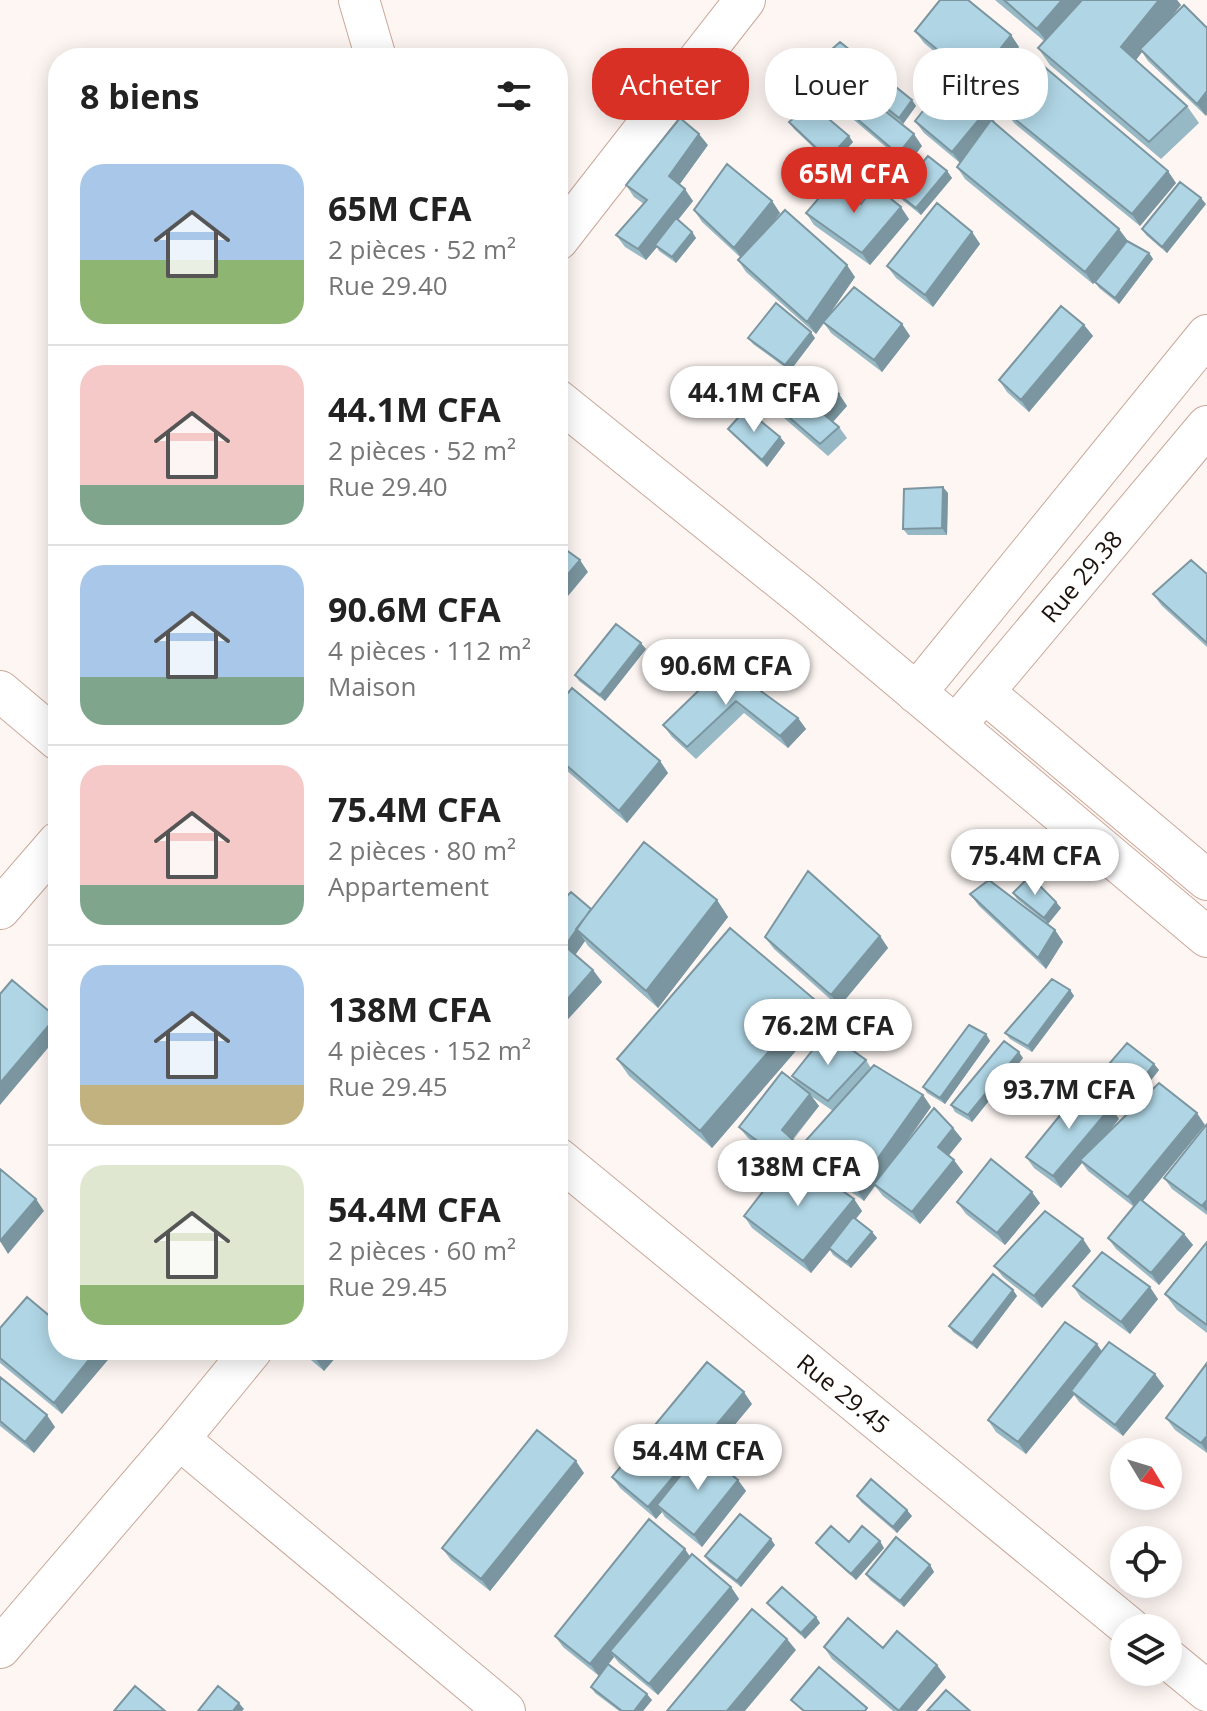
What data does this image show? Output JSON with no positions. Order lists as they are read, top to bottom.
{
  "streets": {
    "street": ["Rue 29.38", "Rue 29.45"]
  },
  "north": "bottom right",
  "page": {
    "chip": ["Acheter", "Louer", "Filtres"],
    "heading": "8 biens",
    "list": [
      {
        "name": "65M CFA",
        "note": "2 pièces · 52 m² · Rue 29.40"
      },
      {
        "name": "44.1M CFA",
        "note": "2 pièces · 52 m² · Rue 29.40"
      },
      {
        "name": "90.6M CFA",
        "note": "4 pièces · 112 m² · Maison"
      },
      {
        "name": "75.4M CFA",
        "note": "2 pièces · 80 m² · Appartement"
      },
      {
        "name": "138M CFA",
        "note": "4 pièces · 152 m² · Rue 29.45"
      },
      {
        "name": "54.4M CFA",
        "note": "2 pièces · 60 m² · Rue 29.45"
      }
    ],
    "price": [
      "65M CFA",
      "44.1M CFA",
      "90.6M CFA",
      "75.4M CFA",
      "76.2M CFA",
      "93.7M CFA",
      "138M CFA",
      "54.4M CFA"
    ]
  }
}
